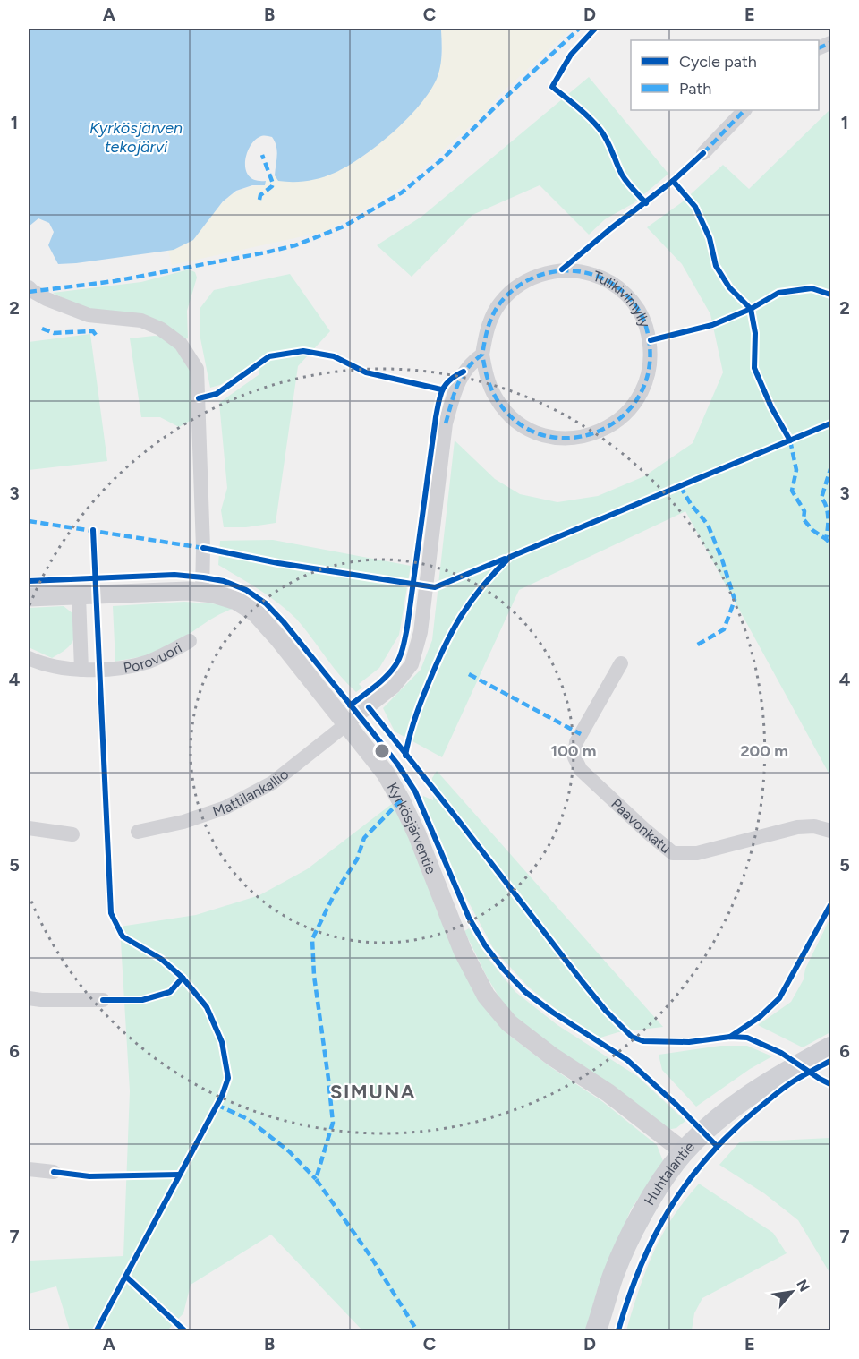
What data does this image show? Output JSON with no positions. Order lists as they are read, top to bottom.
{
  "streets": {
    "main road": ["Huhtalantie"],
    "street": [
      "Tulikivimylly",
      "Porovuori",
      "Mattilankallio",
      "Paavonkatu",
      "Kyrkösjärventie"
    ]
  },
  "crossings": [
    ["Mattilankallio", "Kyrkösjärventie"],
    ["Kyrkösjärventie", "Huhtalantie"]
  ],
  "districts": ["SIMUNA"],
  "water": ["Kyrkösjärven tekojärvi"],
  "legend": ["Cycle path", "Path"],
  "north": "top right",
  "grid": {
    "columns": [
      "A",
      "B",
      "C",
      "D",
      "E"
    ],
    "rows": [
      "1",
      "2",
      "3",
      "4",
      "5",
      "6",
      "7"
    ]
  },
  "rings": ["100 m", "200 m"]
}
